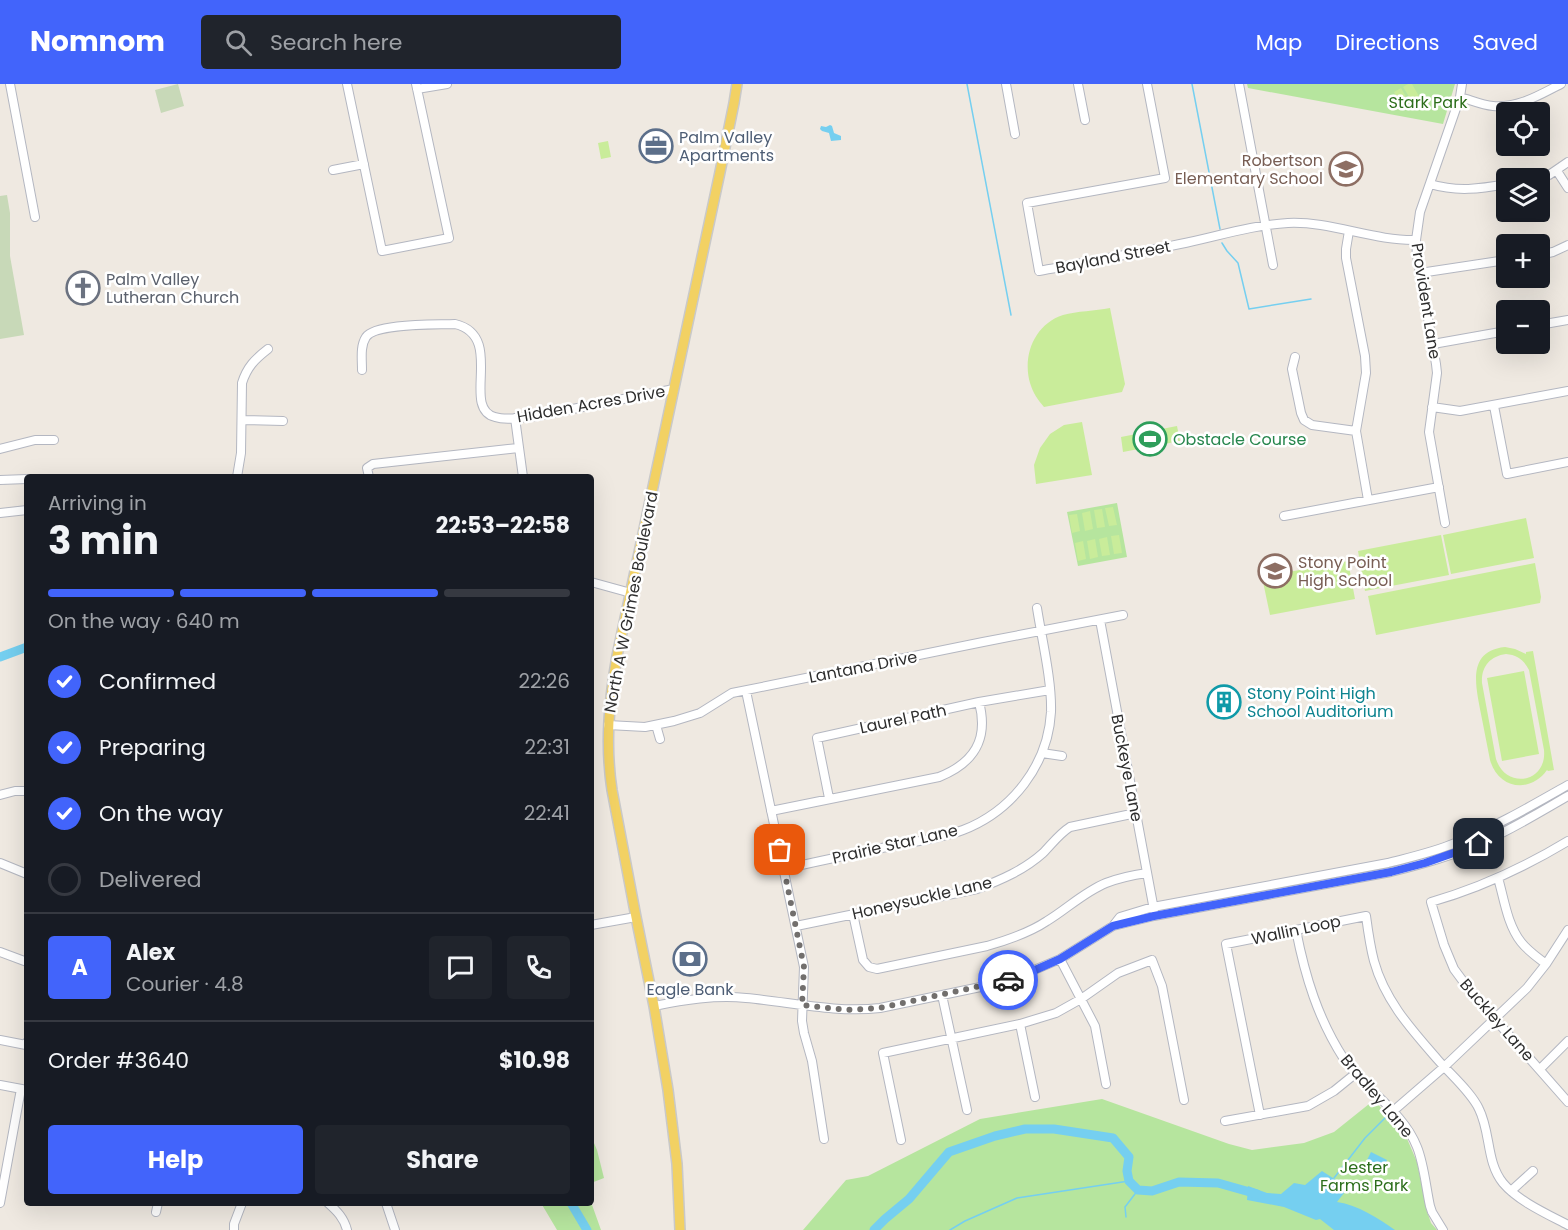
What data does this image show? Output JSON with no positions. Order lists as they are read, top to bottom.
{
  "streets": {
    "main road": ["North A W Grimes Boulevard"],
    "street": [
      "Bayland Street",
      "Provident Lane",
      "Hidden Acres Drive",
      "Lantana Drive",
      "Laurel Path",
      "Buckeye Lane",
      "Prairie Star Lane",
      "Honeysuckle Lane",
      "Wallin Loop",
      "Buckley Lane",
      "Bradley Lane"
    ]
  },
  "crossings": [
    ["Bayland Street", "Provident Lane"],
    ["Hidden Acres Drive", "North A W Grimes Boulevard"],
    ["North A W Grimes Boulevard", "Lantana Drive"],
    ["Lantana Drive", "Buckeye Lane"],
    ["Lantana Drive", "Prairie Star Lane"],
    ["Laurel Path", "Prairie Star Lane"],
    ["Buckeye Lane", "Honeysuckle Lane"],
    ["Wallin Loop", "Bradley Lane"]
  ],
  "parks": ["Stark Park", "Jester Farms Park"],
  "places": {
    "office": ["Palm Valley Apartments"],
    "school or university": ["Robertson Elementary School", "Stony Point High School"],
    "church": ["Palm Valley Lutheran Church"],
    "sports": ["Obstacle Course"],
    "building": ["Stony Point High School Auditorium"],
    "bank": ["Eagle Bank"]
  },
  "page": {
    "header": "Nomnom",
    "search": "Search here",
    "nav": ["Map", "Directions", "Saved"],
    "map_buttons": ["+", "−"],
    "heading": ["3 min", "Arriving in", "22:53–22:58"],
    "panel": [
      "Alex",
      "Courier · 4.8",
      "Order #3640",
      "$10.98"
    ],
    "bar": "On the way · 640 m",
    "list": [
      ["Confirmed", "22:26"],
      ["Preparing", "22:31"],
      ["On the way", "22:41"],
      "Delivered"
    ],
    "round": "A",
    "buttons": ["Help", "Share"]
  }
}
